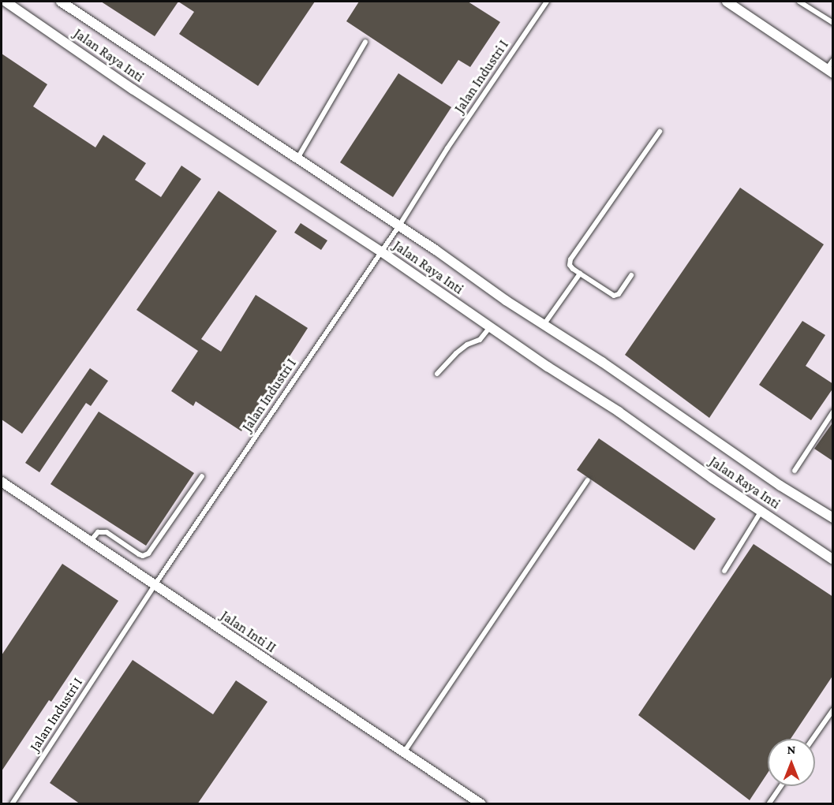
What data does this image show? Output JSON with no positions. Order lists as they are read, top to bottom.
{
  "streets": {
    "street": ["Jalan Raya Inti", "Jalan Inti II"],
    "lane": ["Jalan Industri I"]
  },
  "crossings": [
    ["Jalan Raya Inti", "Jalan Industri I"],
    ["Jalan Industri I", "Jalan Inti II"]
  ],
  "north": "top"
}
